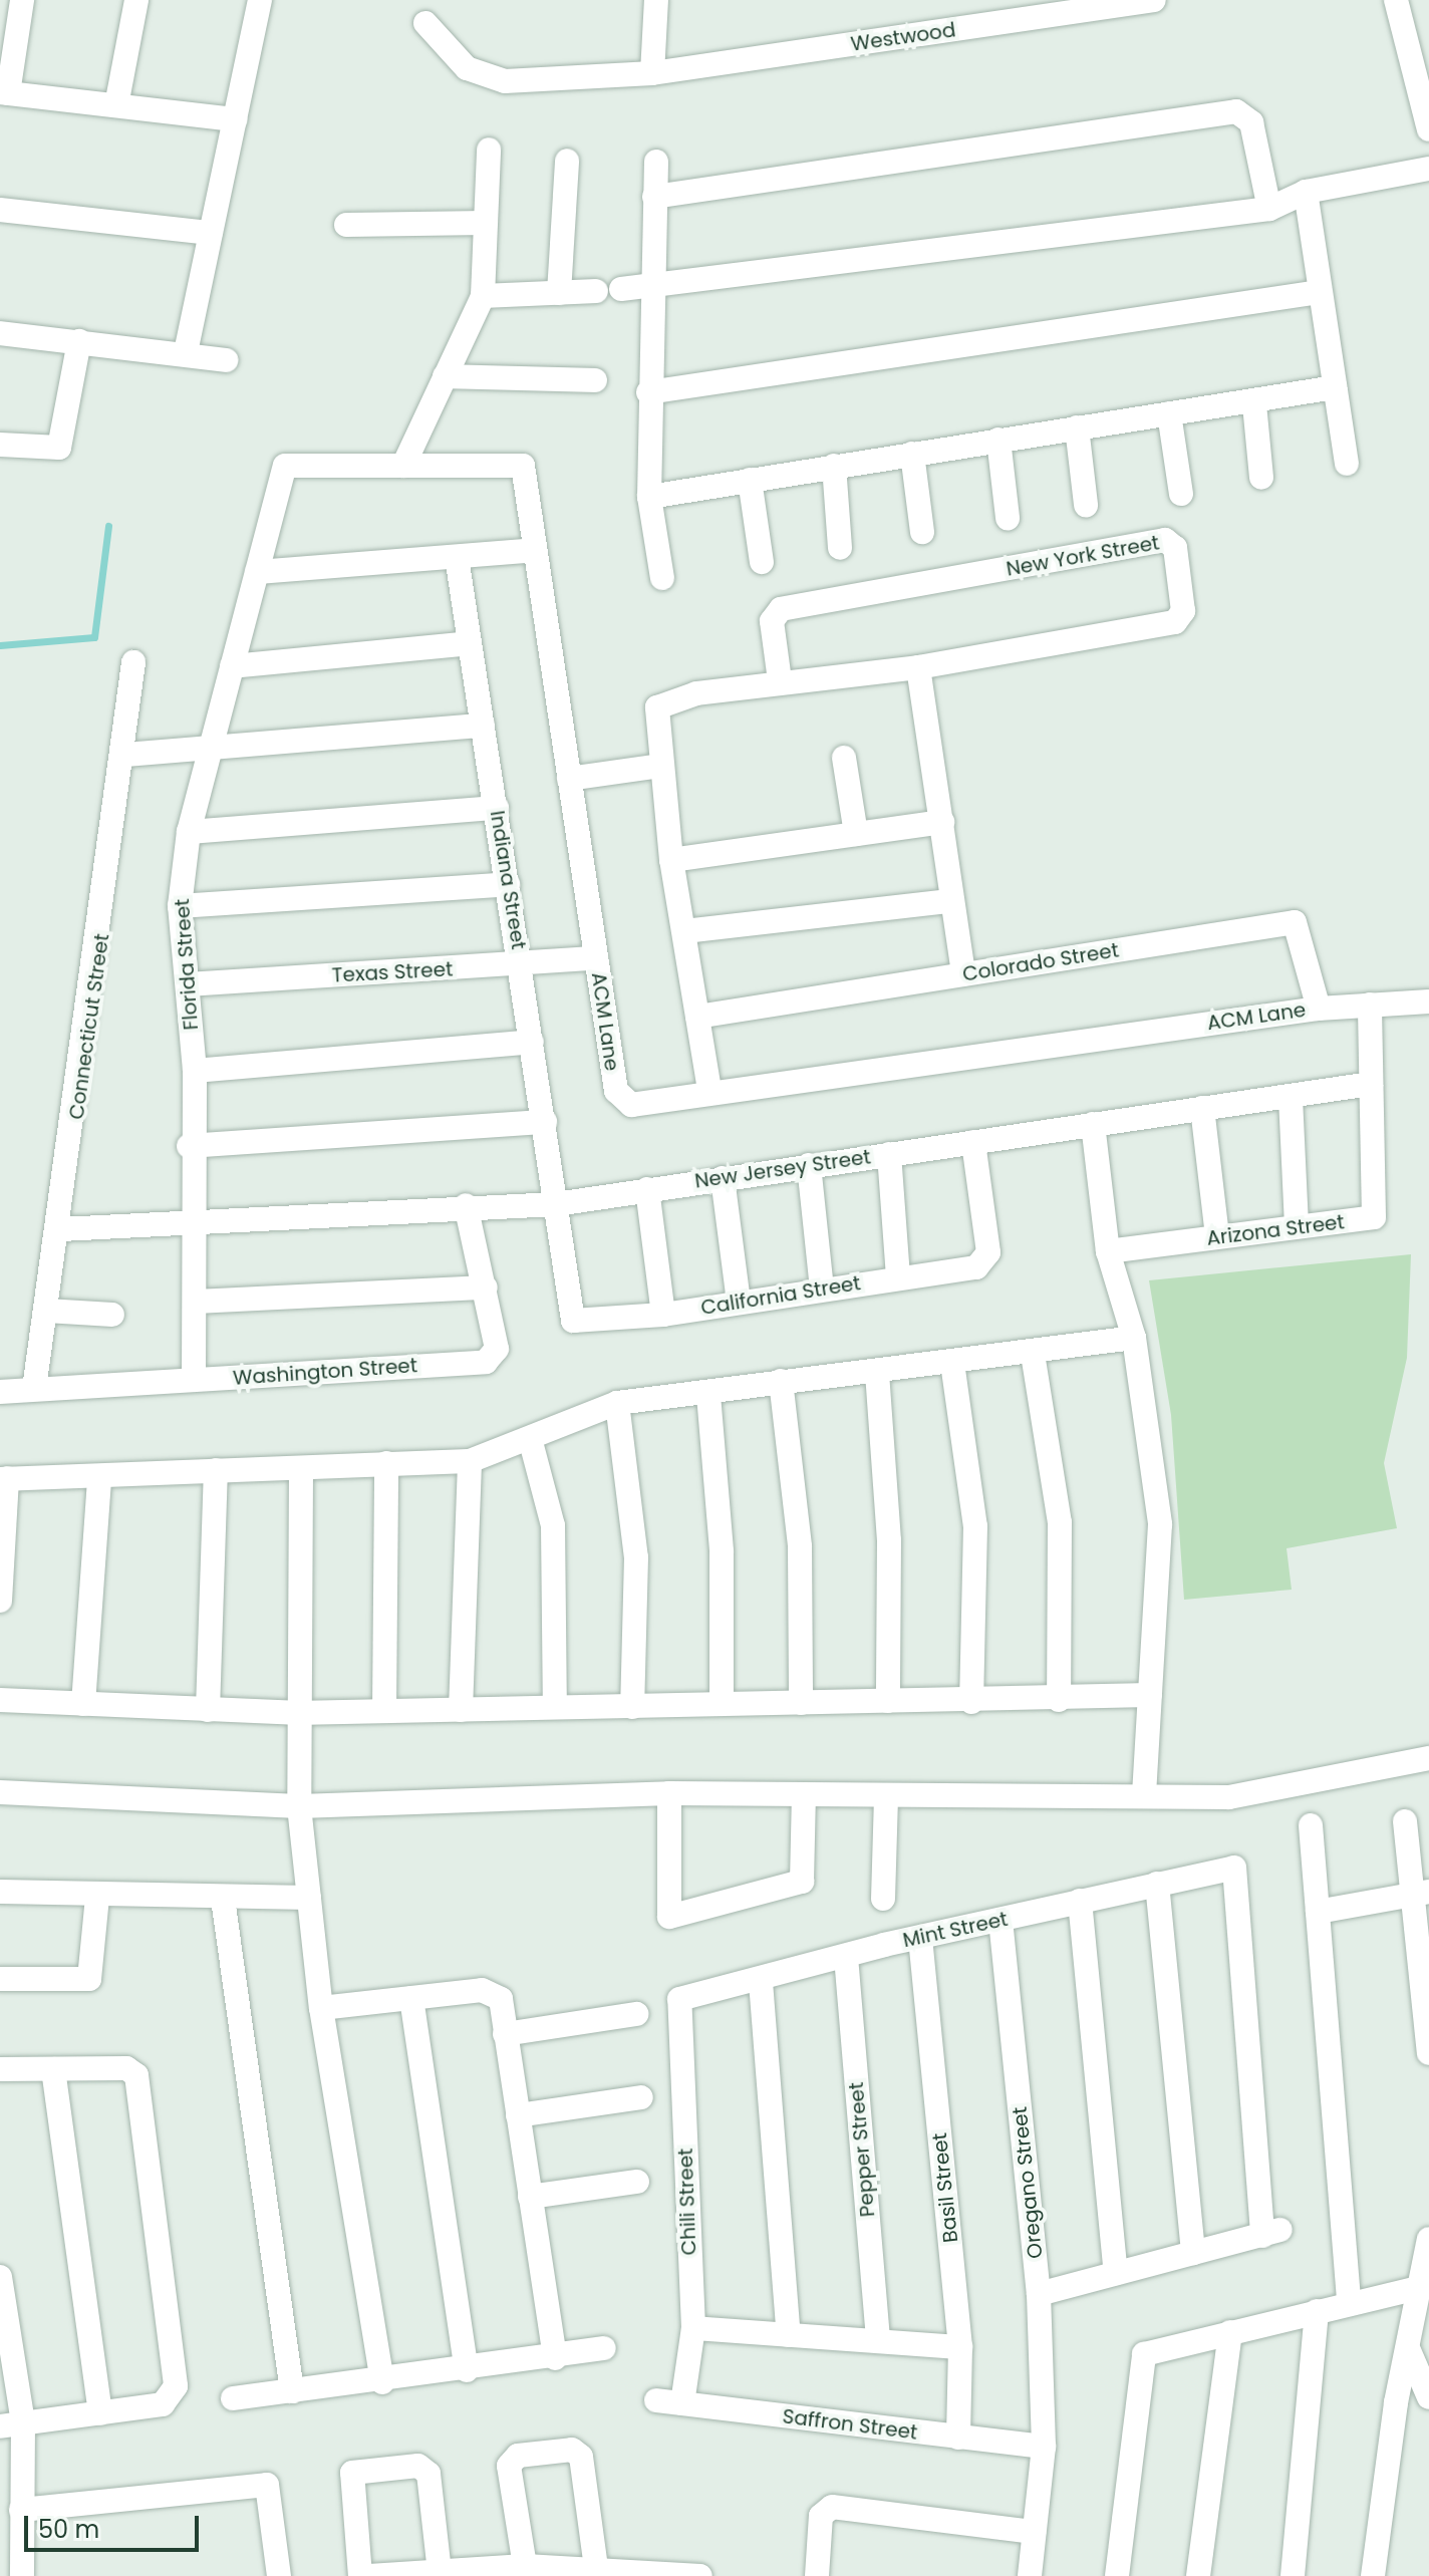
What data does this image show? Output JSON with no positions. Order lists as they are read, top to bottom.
{
  "streets": {
    "street": [
      "Westwood",
      "New York Street",
      "Indiana Street",
      "Colorado Street",
      "Florida Street",
      "Texas Street",
      "ACM Lane",
      "Connecticut Street",
      "New Jersey Street",
      "Arizona Street",
      "California Street",
      "Washington Street",
      "Mint Street",
      "Pepper Street",
      "Oregano Street",
      "Basil Street",
      "Chili Street",
      "Saffron Street"
    ]
  },
  "crossings": [
    ["Indiana Street", "Texas Street"],
    ["Indiana Street", "New Jersey Street"],
    ["Indiana Street", "California Street"],
    ["Colorado Street", "ACM Lane"],
    ["Florida Street", "Texas Street"],
    ["Florida Street", "ACM Lane"],
    ["Florida Street", "New Jersey Street"],
    ["Florida Street", "Washington Street"],
    ["Texas Street", "ACM Lane"],
    ["ACM Lane", "Arizona Street"],
    ["Connecticut Street", "New Jersey Street"],
    ["Connecticut Street", "Washington Street"],
    ["New Jersey Street", "Arizona Street"],
    ["New Jersey Street", "California Street"],
    ["New Jersey Street", "Washington Street"],
    ["Mint Street", "Pepper Street"],
    ["Mint Street", "Oregano Street"],
    ["Mint Street", "Basil Street"],
    ["Mint Street", "Chili Street"],
    ["Oregano Street", "Saffron Street"],
    ["Basil Street", "Saffron Street"],
    ["Chili Street", "Saffron Street"]
  ],
  "scale_bar": "50 m"
}
